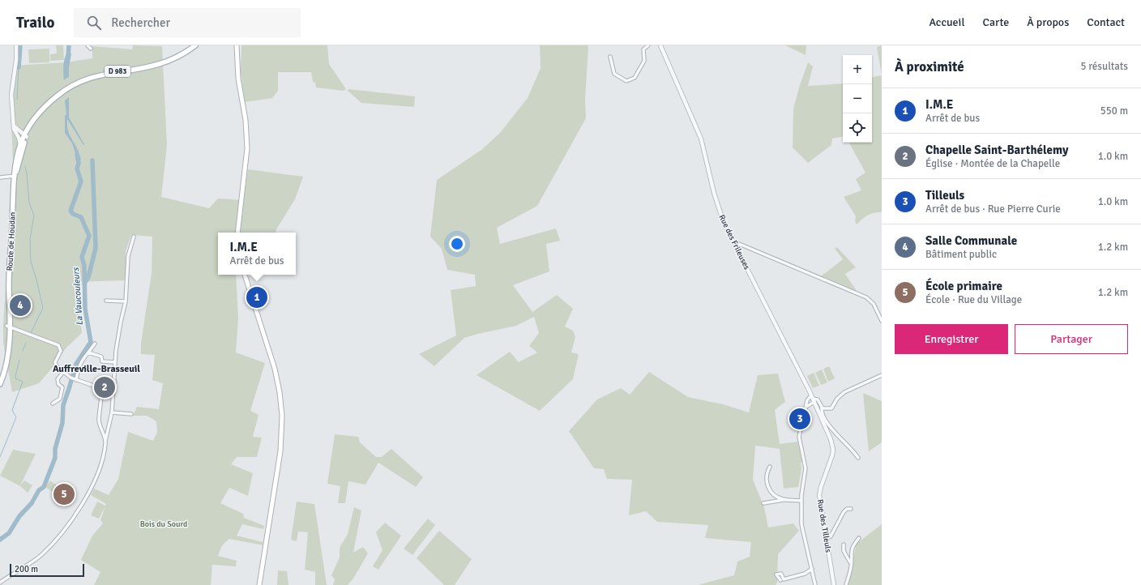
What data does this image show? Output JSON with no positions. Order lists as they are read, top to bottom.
{
  "streets": {
    "main road": ["D 983", "Route de Houdan"],
    "street": ["Rue des Frileuses", "Rue des Tilleuls"]
  },
  "crossings": [
    ["D 983", "Route de Houdan"],
    ["Rue des Frileuses", "Rue des Tilleuls"]
  ],
  "districts": ["Auffreville-Brasseuil"],
  "water": ["La Vaucouleurs"],
  "parks": ["Bois du Sourd"],
  "scale_bar": "200 m",
  "page": {
    "header": "Trailo",
    "search": "Rechercher",
    "nav": [
      "Accueil",
      "Carte",
      "À propos",
      "Contact"
    ],
    "heading": ["À proximité", "5 résultats"],
    "map_buttons": ["+", "−"],
    "list": [
      {
        "mark": "1",
        "name": "I.M.E",
        "note": "Arrêt de bus",
        "value": "550 m"
      },
      {
        "mark": "2",
        "name": "Chapelle Saint-Barthélemy",
        "note": "Église · Montée de la Chapelle",
        "value": "1.0 km"
      },
      {
        "mark": "3",
        "name": "Tilleuls",
        "note": "Arrêt de bus · Rue Pierre Curie",
        "value": "1.0 km"
      },
      {
        "mark": "4",
        "name": "Salle Communale",
        "note": "Bâtiment public",
        "value": "1.2 km"
      },
      {
        "mark": "5",
        "name": "École primaire",
        "note": "École · Rue du Village",
        "value": "1.2 km"
      }
    ],
    "popup": ["I.M.E", "Arrêt de bus"],
    "pins": [
      "1",
      "4",
      "2",
      "3",
      "5"
    ],
    "buttons": ["Enregistrer", "Partager"],
    "scale": "200 m"
  }
}
